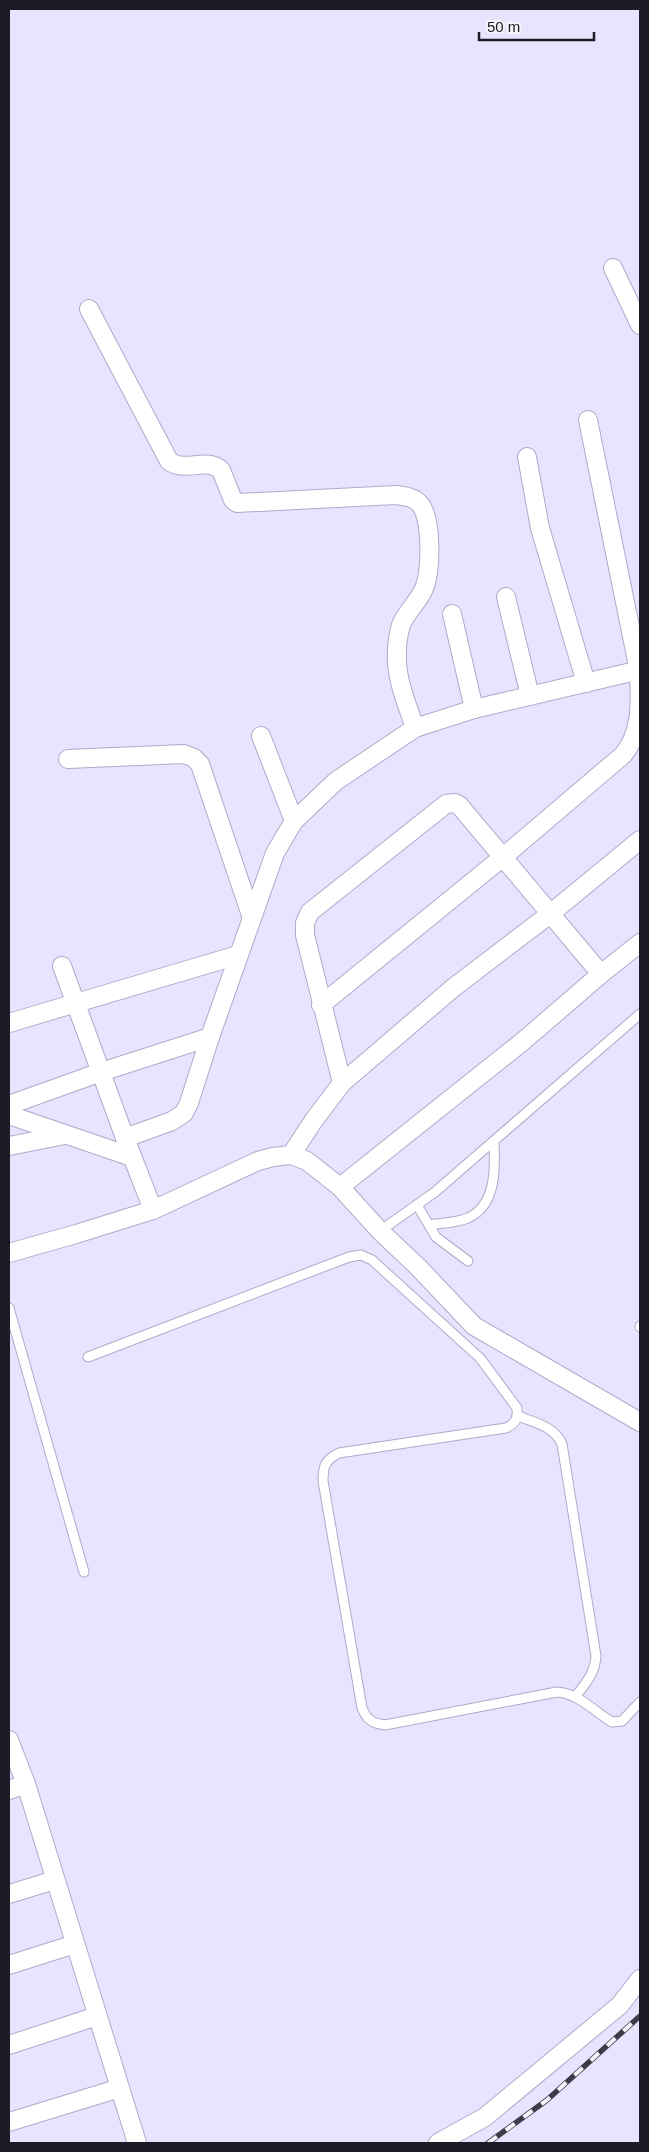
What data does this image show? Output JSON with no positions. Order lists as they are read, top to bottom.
{
  "scale_bar": "50 m"
}
